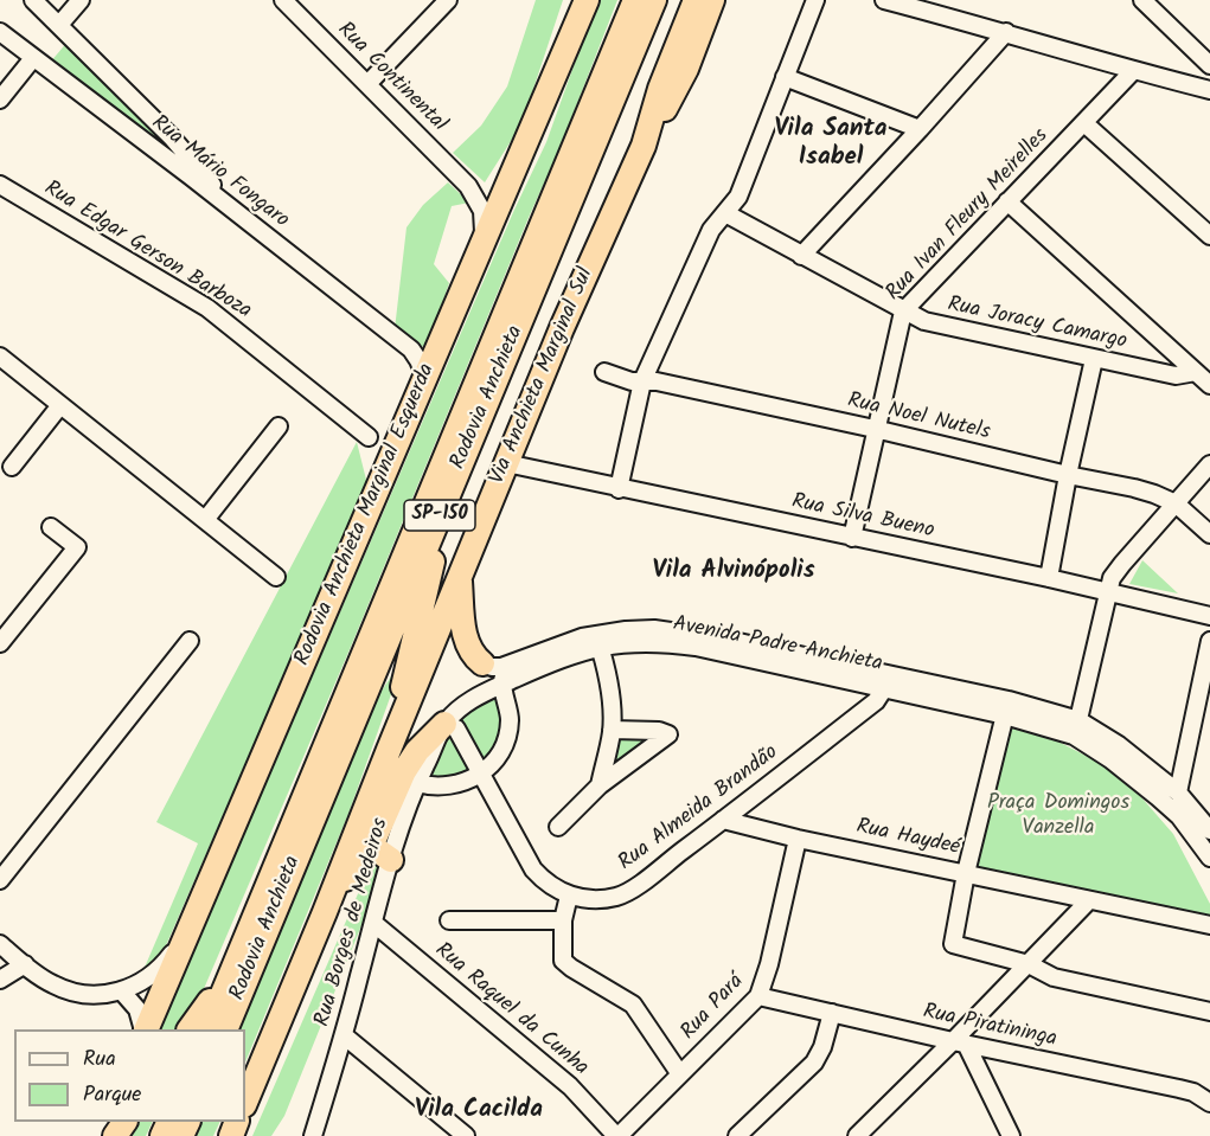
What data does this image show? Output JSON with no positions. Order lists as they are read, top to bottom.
{
  "streets": {
    "highway": [
      "Via Anchieta Marginal Sul",
      "Rodovia Anchieta",
      "Rodovia Anchieta Marginal Esquerda",
      "SP-150"
    ],
    "street": [
      "Rua Continental",
      "Rua Mário Fongaro",
      "Rua Ivan Fleury Meirelles",
      "Rua Edgar Gerson Barboza",
      "Rua Joracy Camargo",
      "Rua Noel Nutels",
      "Rua Silva Bueno",
      "Avenida Padre Anchieta",
      "Rua Almeida Brandão",
      "Rua Haydeé",
      "Rua Borges de Medeiros",
      "Rua Pará",
      "Rua Raquel da Cunha",
      "Rua Piratininga"
    ]
  },
  "crossings": [
    ["Rua Continental", "Rodovia Anchieta Marginal Esquerda"],
    ["Rua Ivan Fleury Meirelles", "Rua Joracy Camargo"],
    ["Rua Ivan Fleury Meirelles", "Rua Noel Nutels"],
    ["Rua Ivan Fleury Meirelles", "Rua Silva Bueno"],
    ["Via Anchieta Marginal Sul", "SP-150"],
    ["Via Anchieta Marginal Sul", "Rua Silva Bueno"],
    ["Avenida Padre Anchieta", "Rua Almeida Brandão"],
    ["Avenida Padre Anchieta", "Rua Borges de Medeiros"],
    ["Rua Almeida Brandão", "Rua Haydeé"],
    ["Rua Haydeé", "Rua Pará"],
    ["Rua Borges de Medeiros", "Rua Raquel da Cunha"],
    ["Rua Pará", "Rua Raquel da Cunha"],
    ["Rua Pará", "Rua Piratininga"]
  ],
  "districts": ["Vila Santa Isabel", "Vila Alvinópolis", "Vila Cacilda"],
  "parks": ["Praça Domingos Vanzella"],
  "legend": ["Rua", "Parque"]
}
